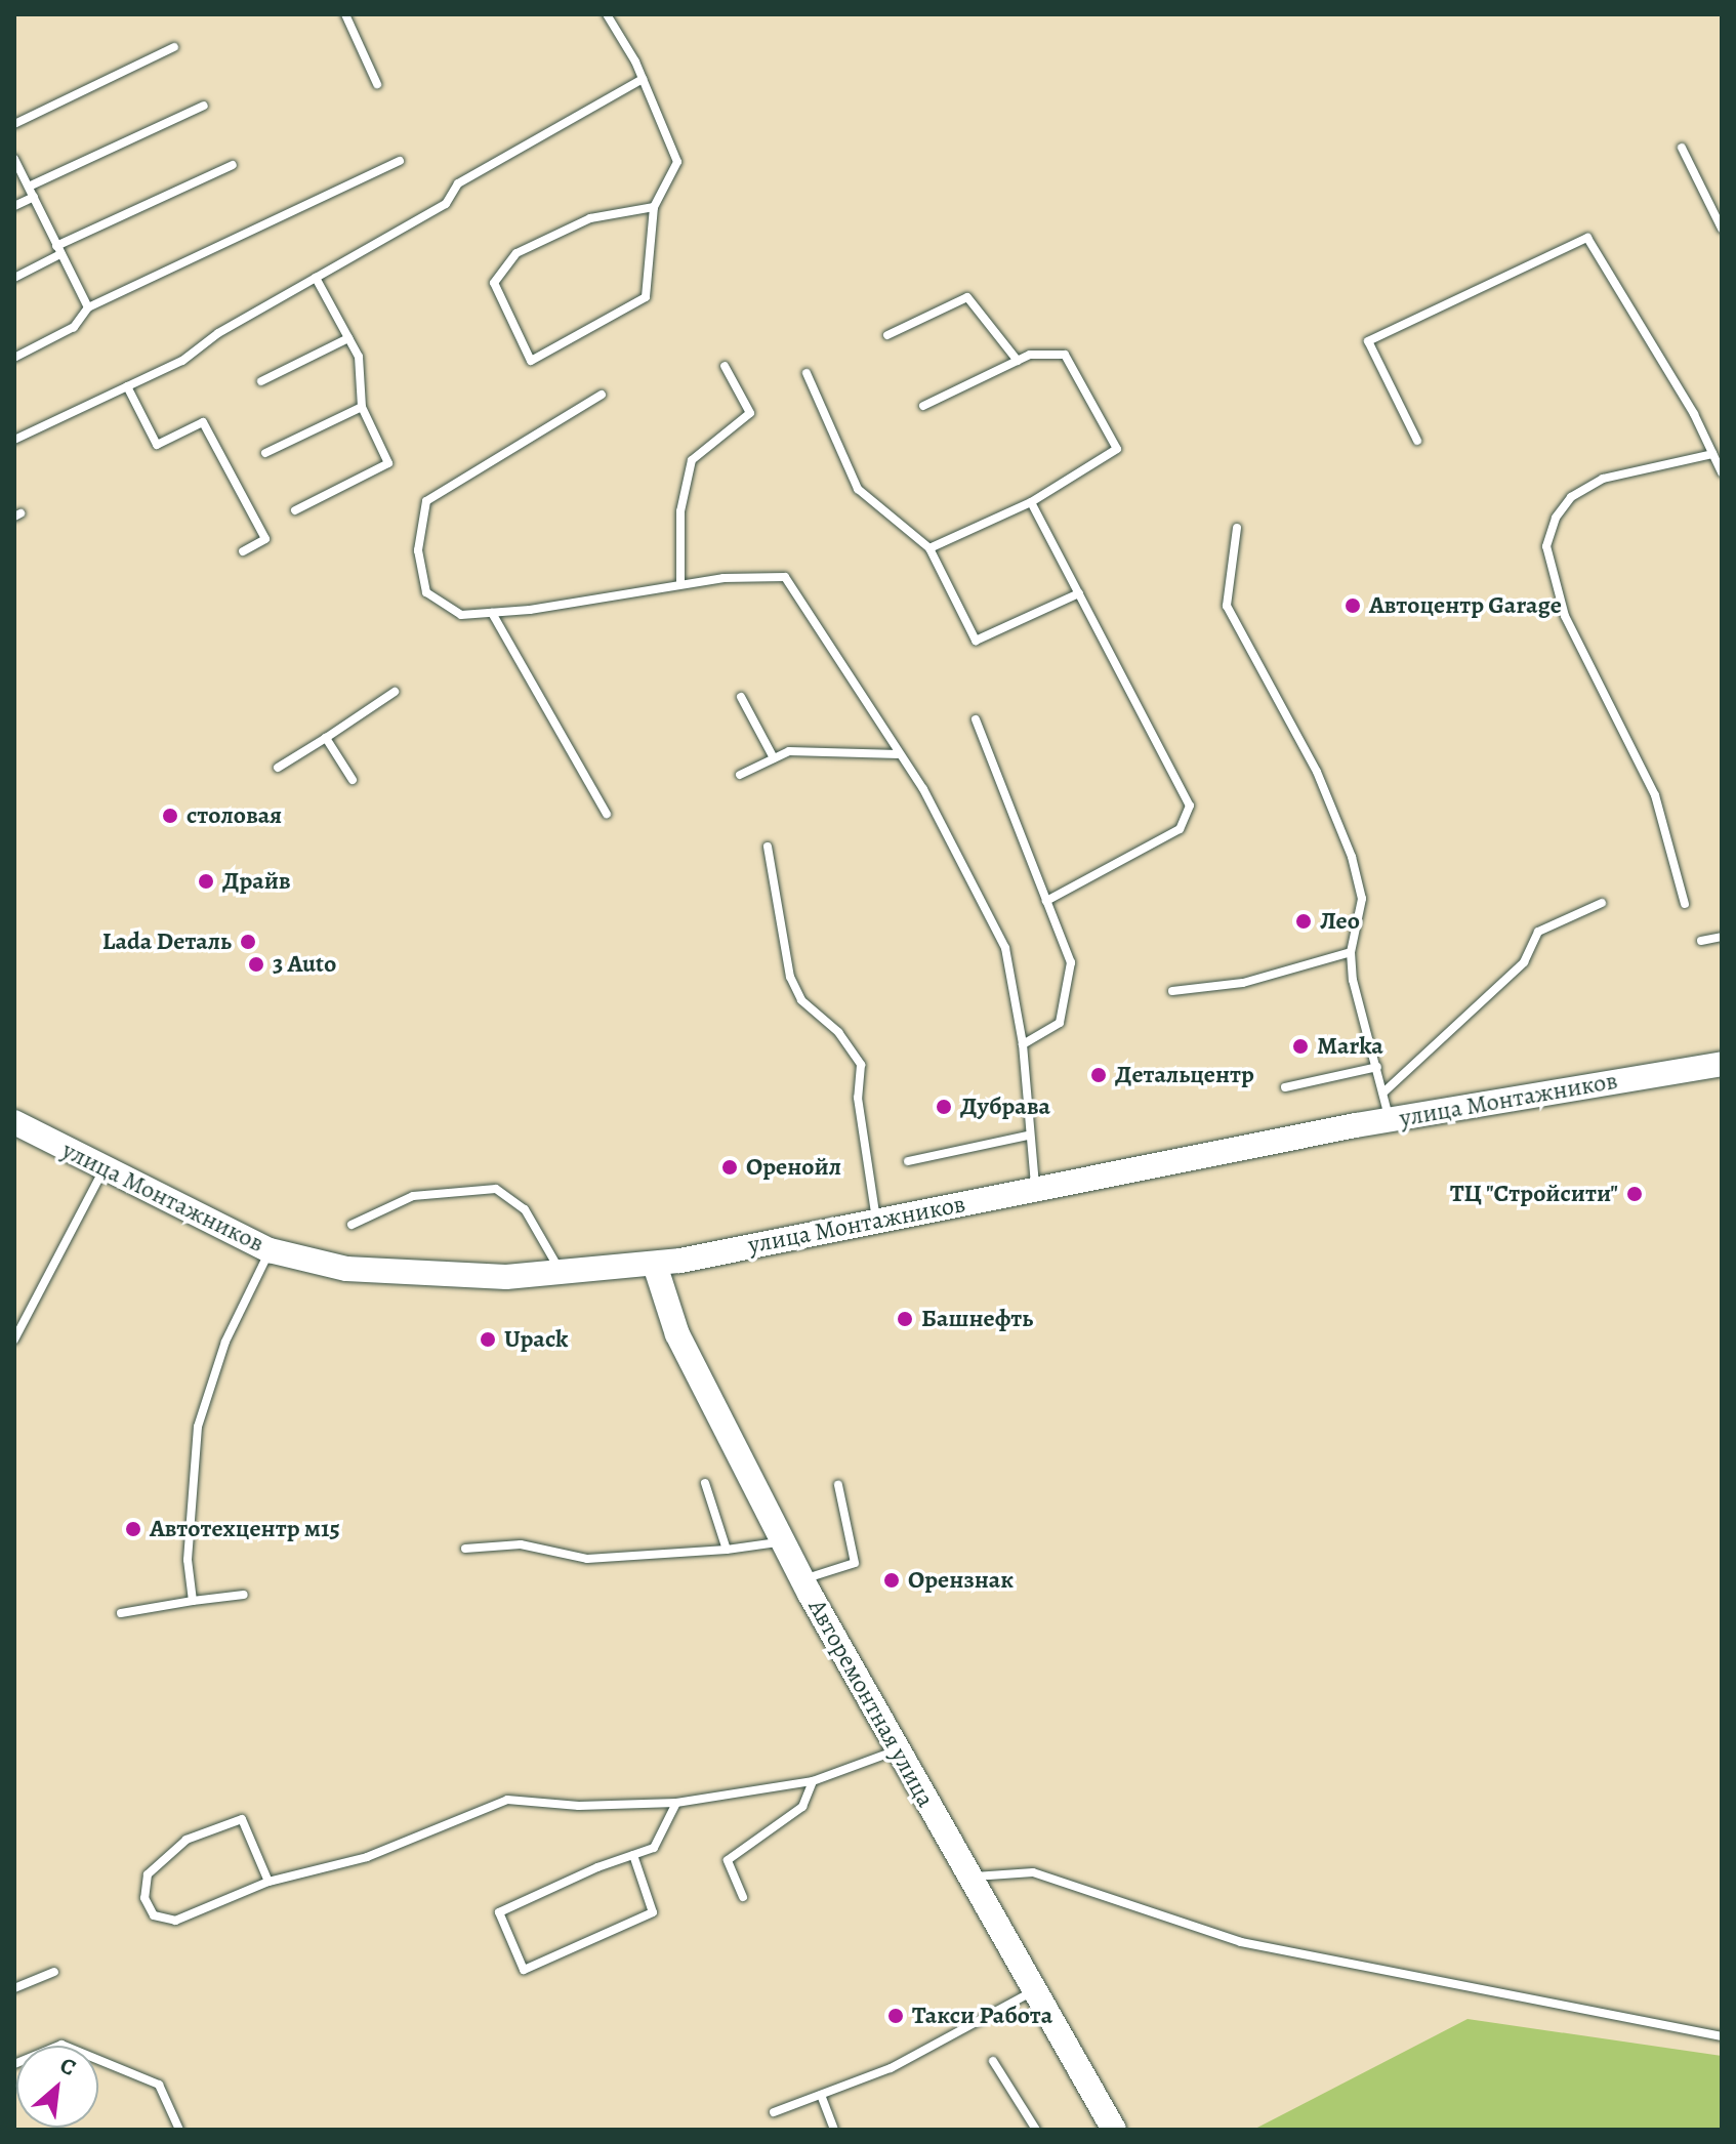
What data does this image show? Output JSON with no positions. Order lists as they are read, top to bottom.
{
  "streets": {
    "main road": ["улица Монтажников", "Авторемонтная улица"]
  },
  "crossings": [
    ["улица Монтажников", "Авторемонтная улица"]
  ],
  "places": [
    "Автоцентр Garage",
    "столовая",
    "Драйв",
    "Лео",
    "Lada Dеталь",
    "3 Auto",
    "Marka",
    "Детальцентр",
    "Дубрава",
    "Оренойл",
    "ТЦ \"Стройсити\"",
    "Башнефть",
    "Upack",
    "Автотехцентр м15",
    "Орензнак",
    "Такси Работа"
  ],
  "north": "top right"
}
